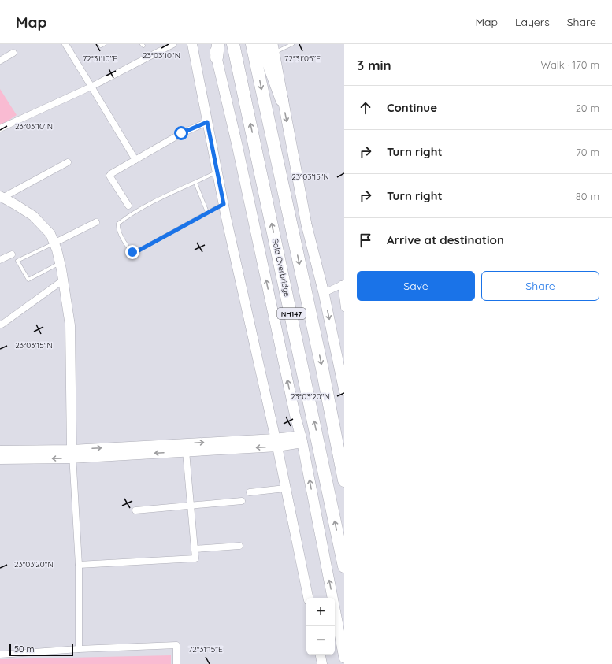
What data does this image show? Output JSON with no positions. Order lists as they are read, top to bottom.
{
  "streets": {
    "highway": ["Sola Overbridge", "NH147"]
  },
  "scale_bar": "50 m",
  "page": {
    "header": "Map",
    "nav": ["Map", "Layers", "Share"],
    "heading": ["3 min", "Walk · 170 m"],
    "list": [
      ["Continue", "20 m"],
      ["Turn right", "70 m"],
      ["Turn right", "80 m"],
      "Arrive at destination"
    ],
    "buttons": ["Save", "Share"],
    "map_buttons": ["+", "−"],
    "scale": "50 m"
  },
  "coordinates": [
    "23°03'10\"N",
    "72°31'10\"E",
    "72°31'05\"E",
    "23°03'15\"N",
    "23°03'20\"N",
    "72°31'15\"E"
  ]
}
